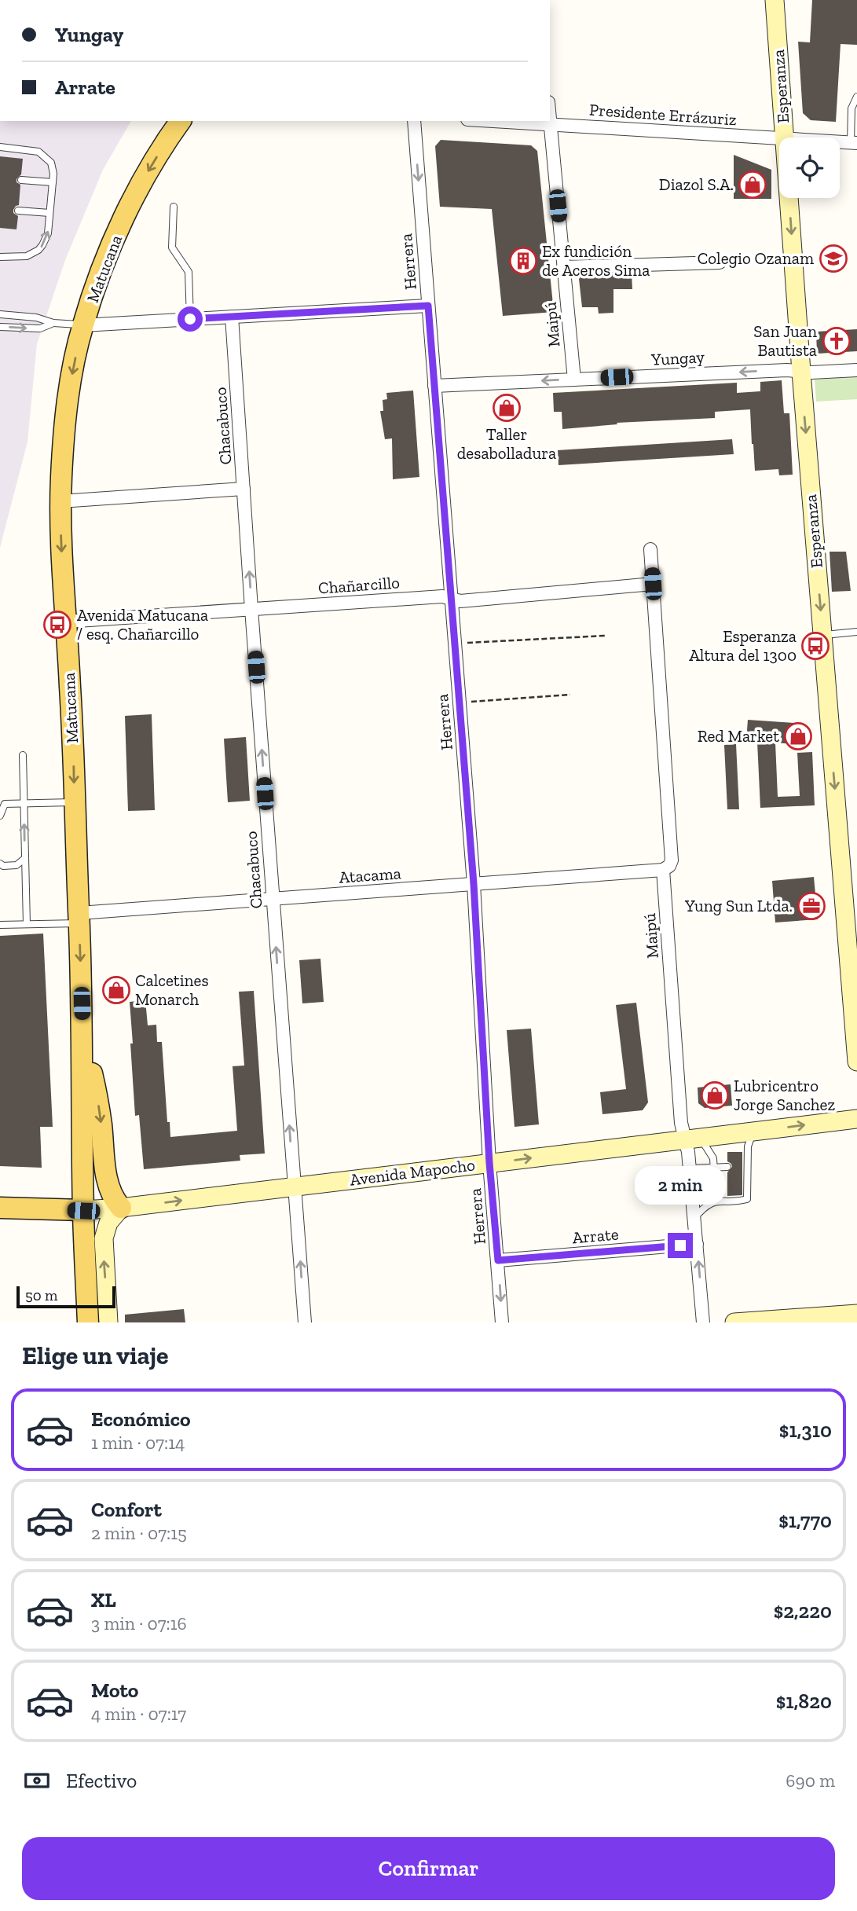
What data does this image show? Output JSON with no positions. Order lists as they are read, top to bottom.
{
  "streets": {
    "main road": ["Esperanza", "Matucana", "Avenida Mapocho"],
    "street": [
      "Presidente Errázuriz",
      "Herrera",
      "Maipú",
      "Yungay",
      "Chacabuco",
      "Chañarcillo",
      "Atacama",
      "Arrate"
    ]
  },
  "crossings": [
    ["Esperanza", "Yungay"],
    ["Presidente Errázuriz", "Maipú"],
    ["Herrera", "Yungay"],
    ["Herrera", "Chañarcillo"],
    ["Herrera", "Atacama"],
    ["Herrera", "Avenida Mapocho"],
    ["Herrera", "Arrate"],
    ["Matucana", "Chañarcillo"],
    ["Matucana", "Atacama"],
    ["Matucana", "Avenida Mapocho"],
    ["Maipú", "Yungay"],
    ["Maipú", "Chañarcillo"],
    ["Maipú", "Atacama"],
    ["Maipú", "Avenida Mapocho"],
    ["Maipú", "Arrate"],
    ["Chacabuco", "Chañarcillo"],
    ["Chacabuco", "Atacama"],
    ["Chacabuco", "Avenida Mapocho"]
  ],
  "one_way": [
    "Esperanza",
    "Matucana",
    "Yungay",
    "Chacabuco",
    "Avenida Mapocho"
  ],
  "places": {
    "shop": [
      "Diazol S.A.",
      "Taller desabolladura",
      "Red Market",
      "Calcetines Monarch",
      "Lubricentro Jorge Sanchez"
    ],
    "school or university": ["Colegio Ozanam"],
    "building": ["Ex fundición de Aceros Sima"],
    "church": ["San Juan Bautista"],
    "bus stop": ["Avenida Matucana / esq. Chañarcillo", "Esperanza Altura del 1300"],
    "office": ["Yung Sun Ltda."]
  },
  "scale_bar": "50 m",
  "page": {
    "banner": ["Yungay", "Arrate"],
    "bubble": "2 min",
    "scale": "50 m",
    "heading": "Elige un viaje",
    "list": [
      {
        "name": "Económico",
        "note": "1 min · 07:14",
        "value": "$1,310"
      },
      {
        "name": "Confort",
        "note": "2 min · 07:15",
        "value": "$1,770"
      },
      {
        "name": "XL",
        "note": "3 min · 07:16",
        "value": "$2,220"
      },
      {
        "name": "Moto",
        "note": "4 min · 07:17",
        "value": "$1,820"
      }
    ],
    "pay": ["Efectivo", "690 m"],
    "buttons": "Confirmar"
  }
}
